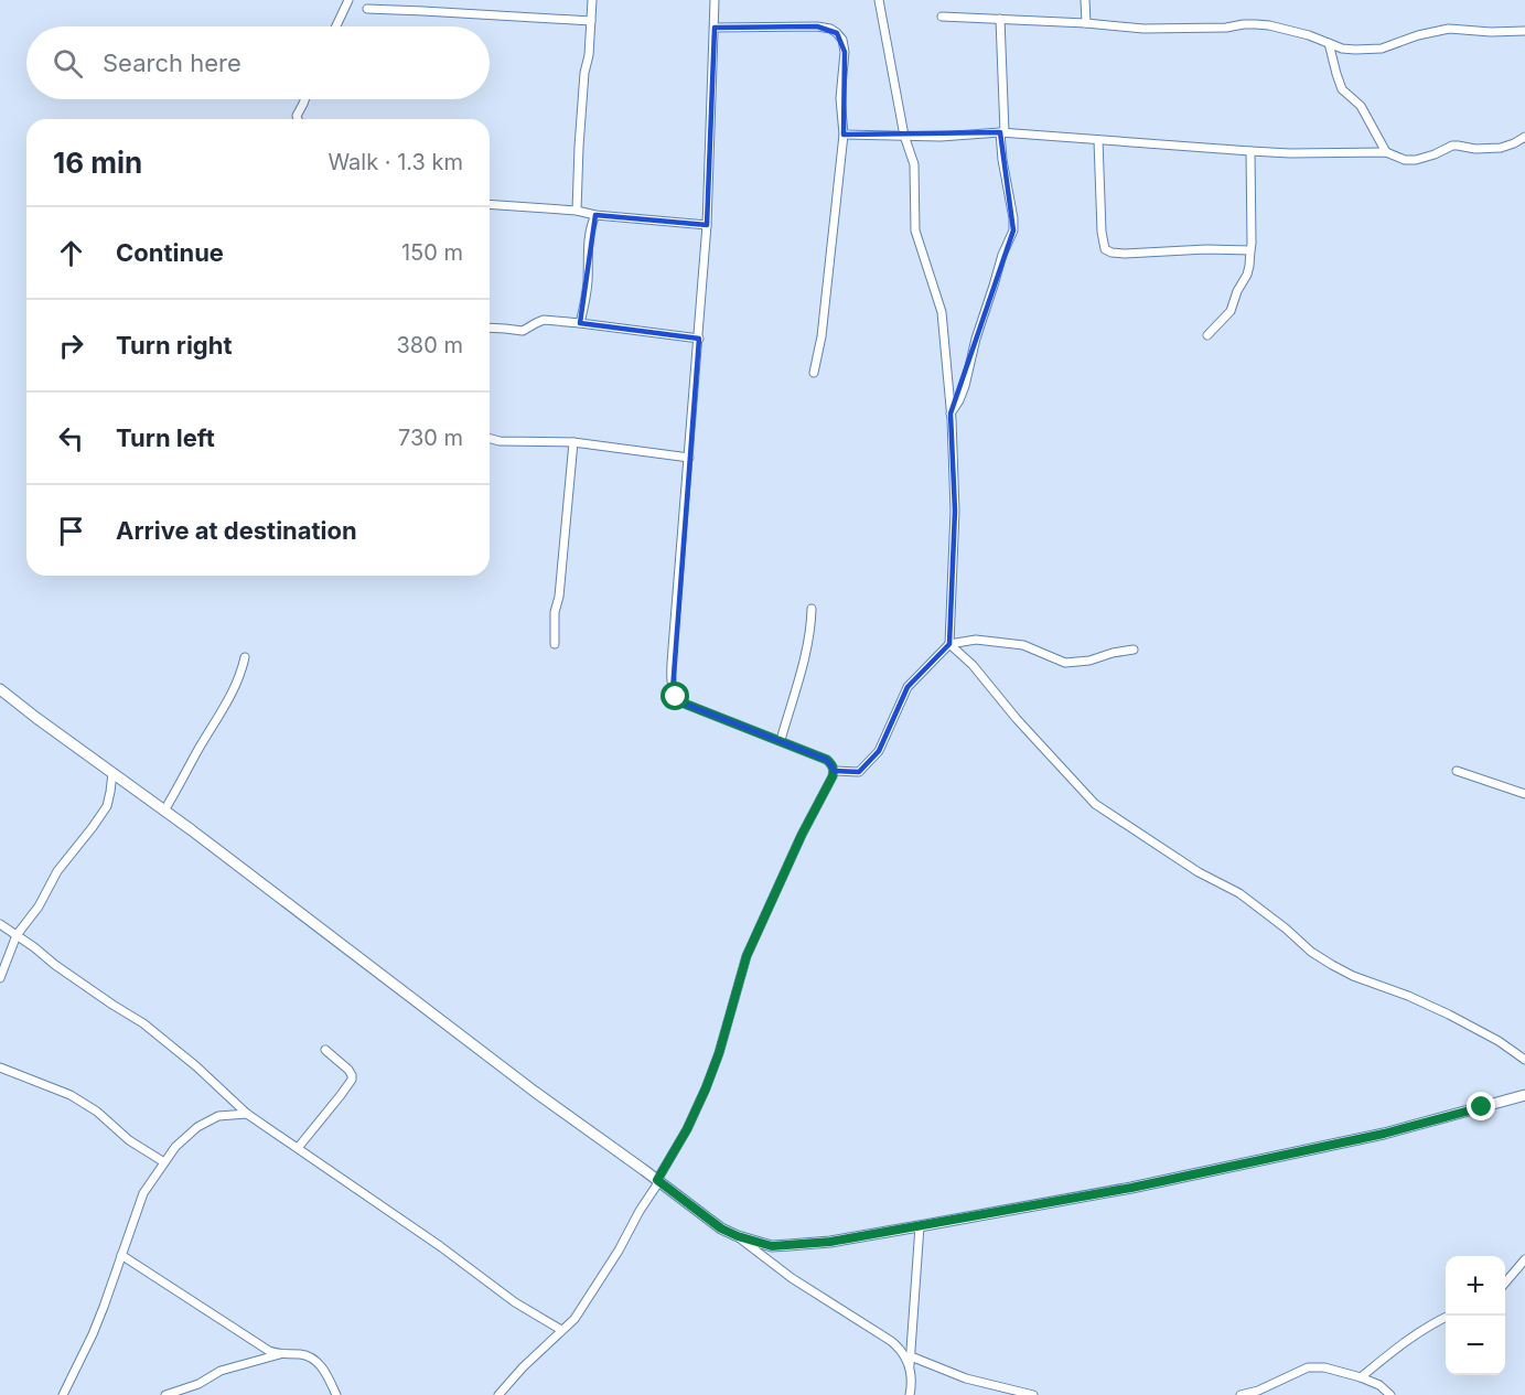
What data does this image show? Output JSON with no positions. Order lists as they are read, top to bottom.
{
  "page": {
    "search": "Search here",
    "heading": ["16 min", "Walk · 1.3 km"],
    "list": [
      ["Continue", "150 m"],
      ["Turn right", "380 m"],
      ["Turn left", "730 m"],
      "Arrive at destination"
    ],
    "map_buttons": ["+", "−"]
  }
}
